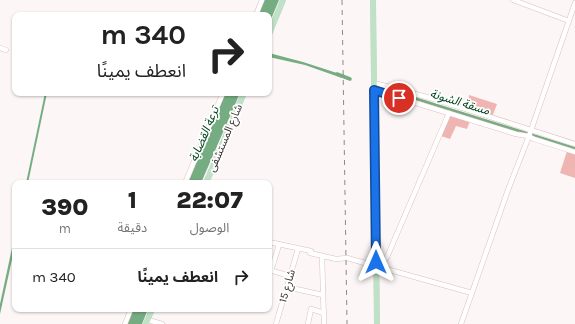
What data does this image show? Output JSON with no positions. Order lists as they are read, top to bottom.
{
  "streets": {
    "main road": ["شارع المستشفى"],
    "street": ["شارع 15"]
  },
  "water": ["مسقة الشونة", "ترعة القضابة"],
  "page": {
    "turn": ["340 m", "انعطف يمينًا"],
    "eta": [
      "22:07",
      "الوصول",
      "1",
      "دقيقة",
      "390",
      "m"
    ],
    "list": [
      {
        "name": "انعطف يمينًا",
        "value": "340 m"
      }
    ]
  }
}
